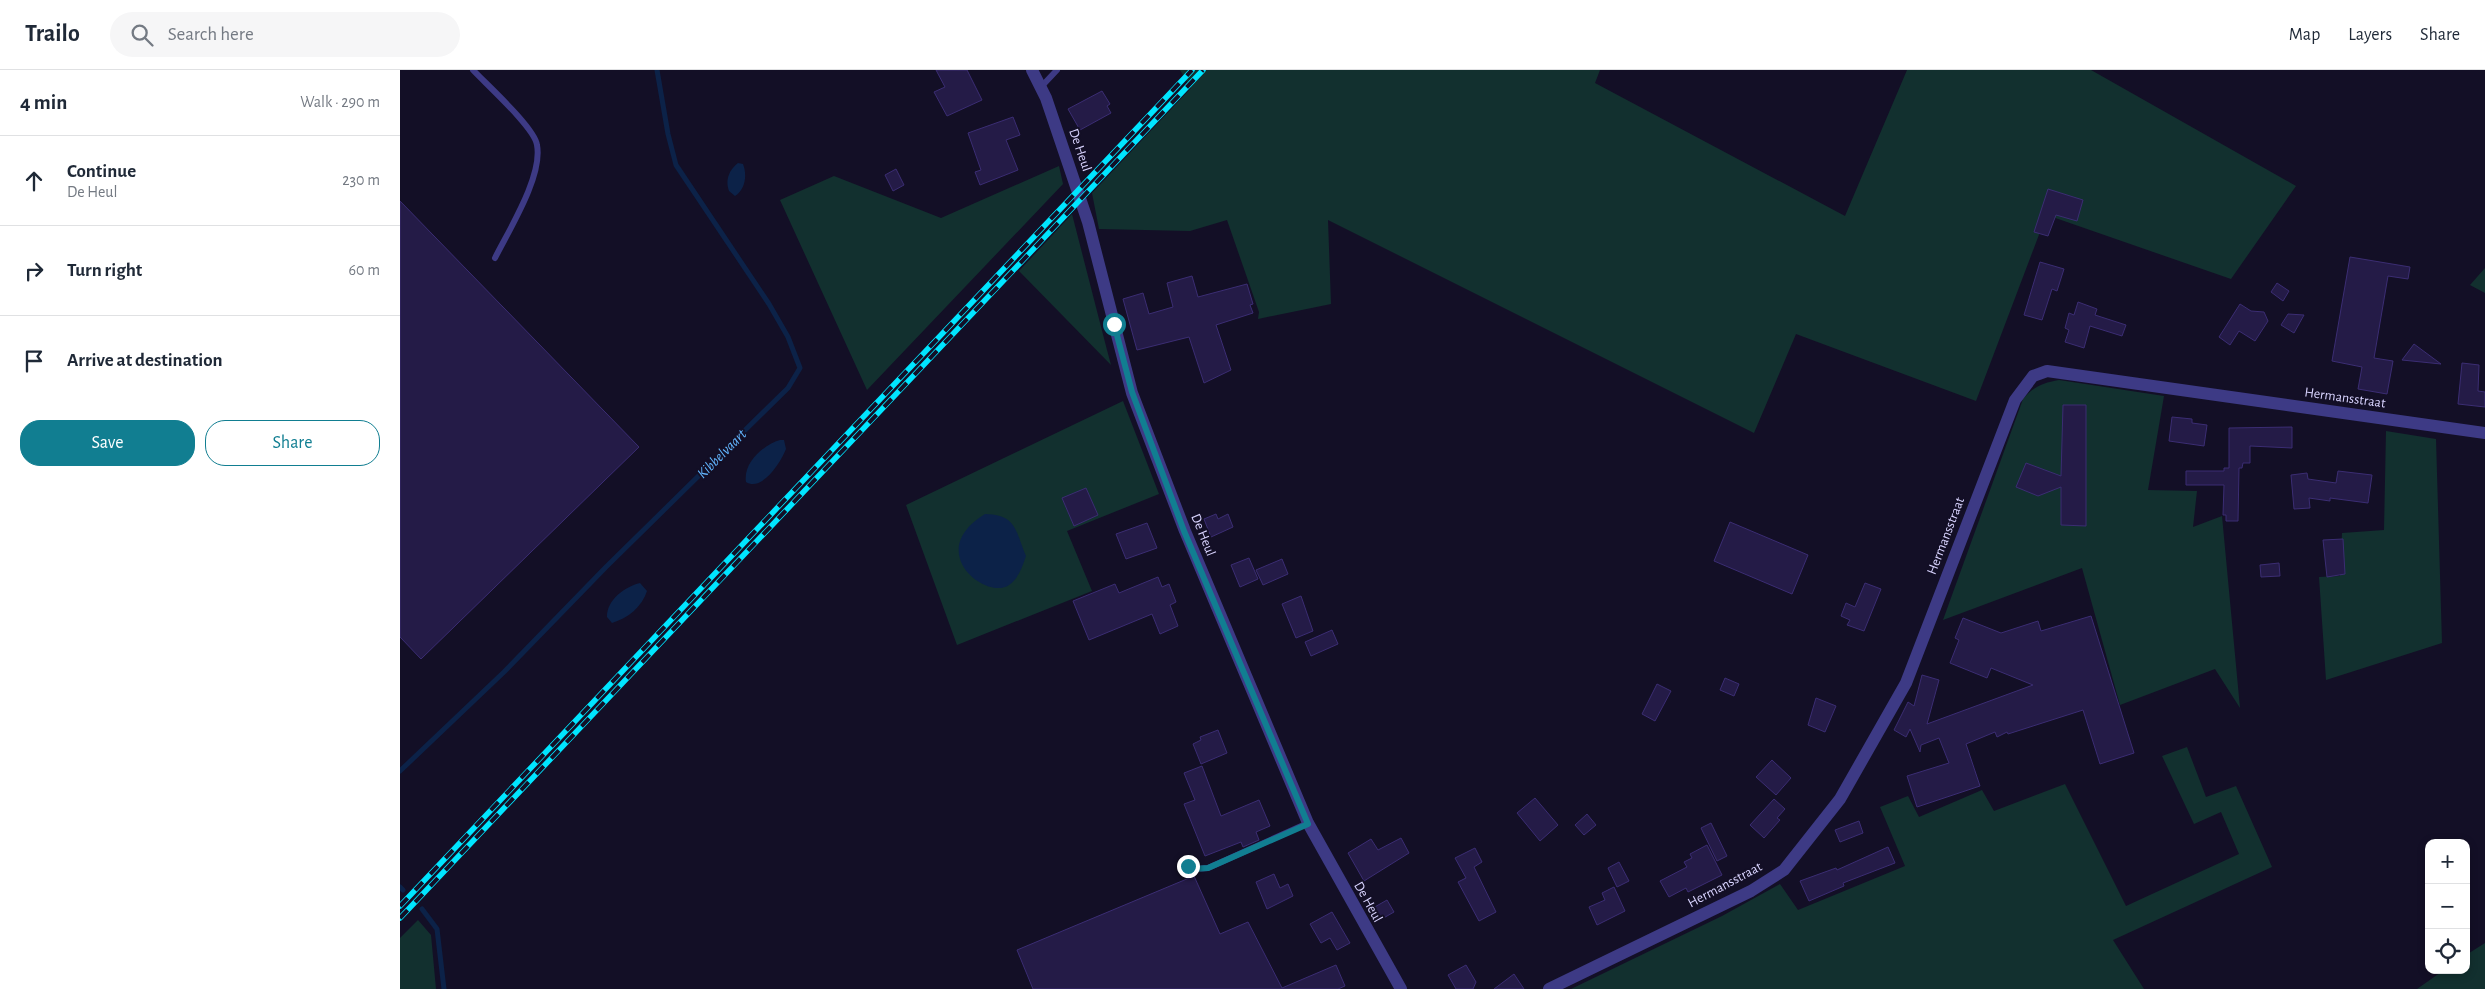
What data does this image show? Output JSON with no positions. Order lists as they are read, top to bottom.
{
  "streets": {
    "street": ["De Heul", "Hermansstraat"]
  },
  "water": ["Kibbelvaart"],
  "page": {
    "header": "Trailo",
    "search": "Search here",
    "nav": ["Map", "Layers", "Share"],
    "heading": ["4 min", "Walk · 290 m"],
    "list": [
      ["Continue", "De Heul", "230 m"],
      ["Turn right", "60 m"],
      "Arrive at destination"
    ],
    "buttons": ["Save", "Share"],
    "map_buttons": ["+", "−"]
  }
}
